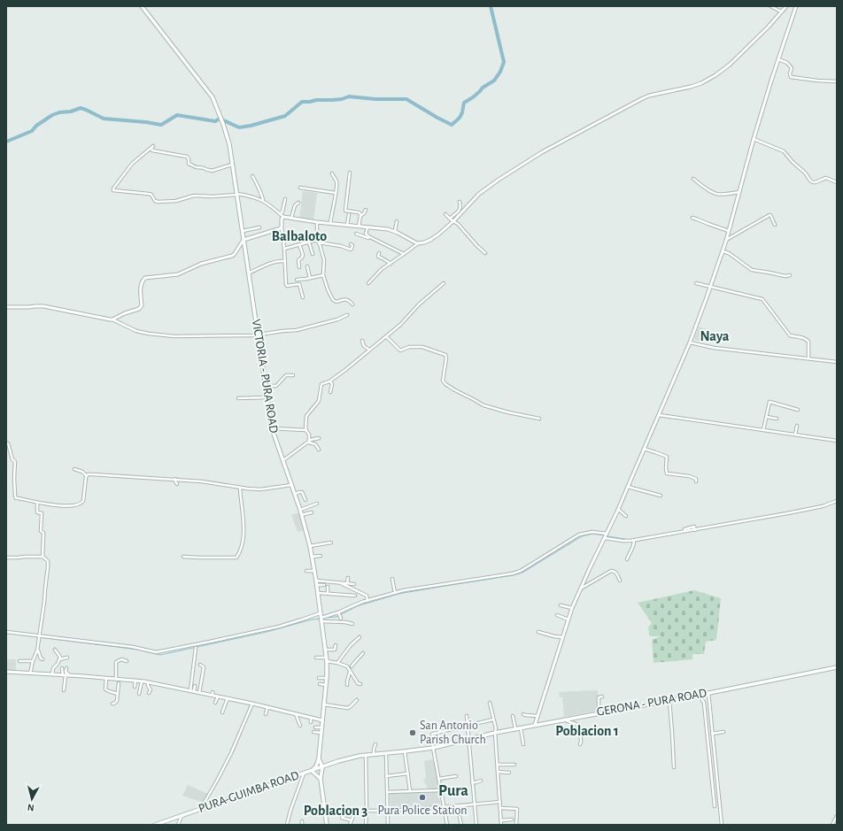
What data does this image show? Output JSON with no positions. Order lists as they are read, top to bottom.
{
  "streets": {
    "main road": ["VICTORIA - PURA ROAD", "GERONA - PURA ROAD", "PURA-GUIMBA ROAD"]
  },
  "crossings": [
    ["VICTORIA - PURA ROAD", "GERONA - PURA ROAD"],
    ["VICTORIA - PURA ROAD", "PURA-GUIMBA ROAD"],
    ["GERONA - PURA ROAD", "PURA-GUIMBA ROAD"]
  ],
  "districts": [
    "Balbaloto",
    "Naya",
    "Poblacion 1",
    "Pura",
    "Poblacion 3"
  ],
  "places": ["San Antonio Parish Church", "Pura Police Station"],
  "north": "bottom"
}
